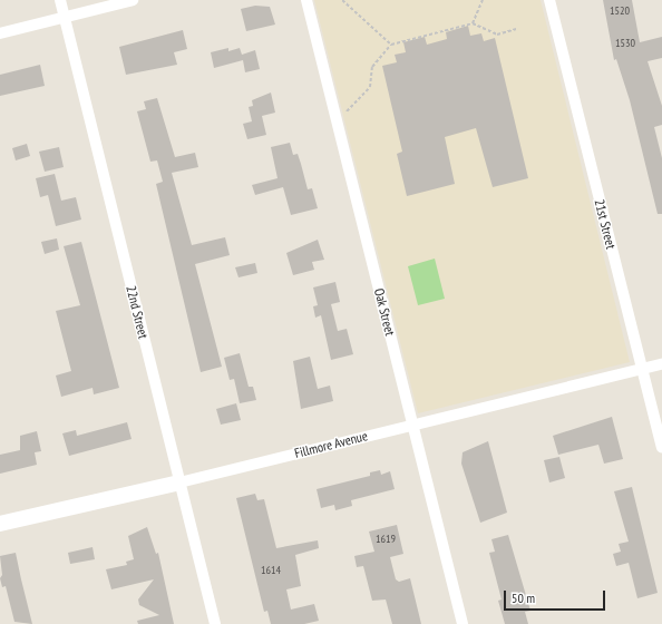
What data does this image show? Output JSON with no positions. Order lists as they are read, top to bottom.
{
  "streets": {
    "street": [
      "21st Street",
      "22nd Street",
      "Oak Street",
      "Fillmore Avenue"
    ]
  },
  "crossings": [
    ["21st Street", "Fillmore Avenue"],
    ["22nd Street", "Fillmore Avenue"],
    ["Oak Street", "Fillmore Avenue"]
  ],
  "house_numbers": [
    "1520",
    "1530",
    "1619",
    "1614"
  ],
  "scale_bar": "50 m"
}
